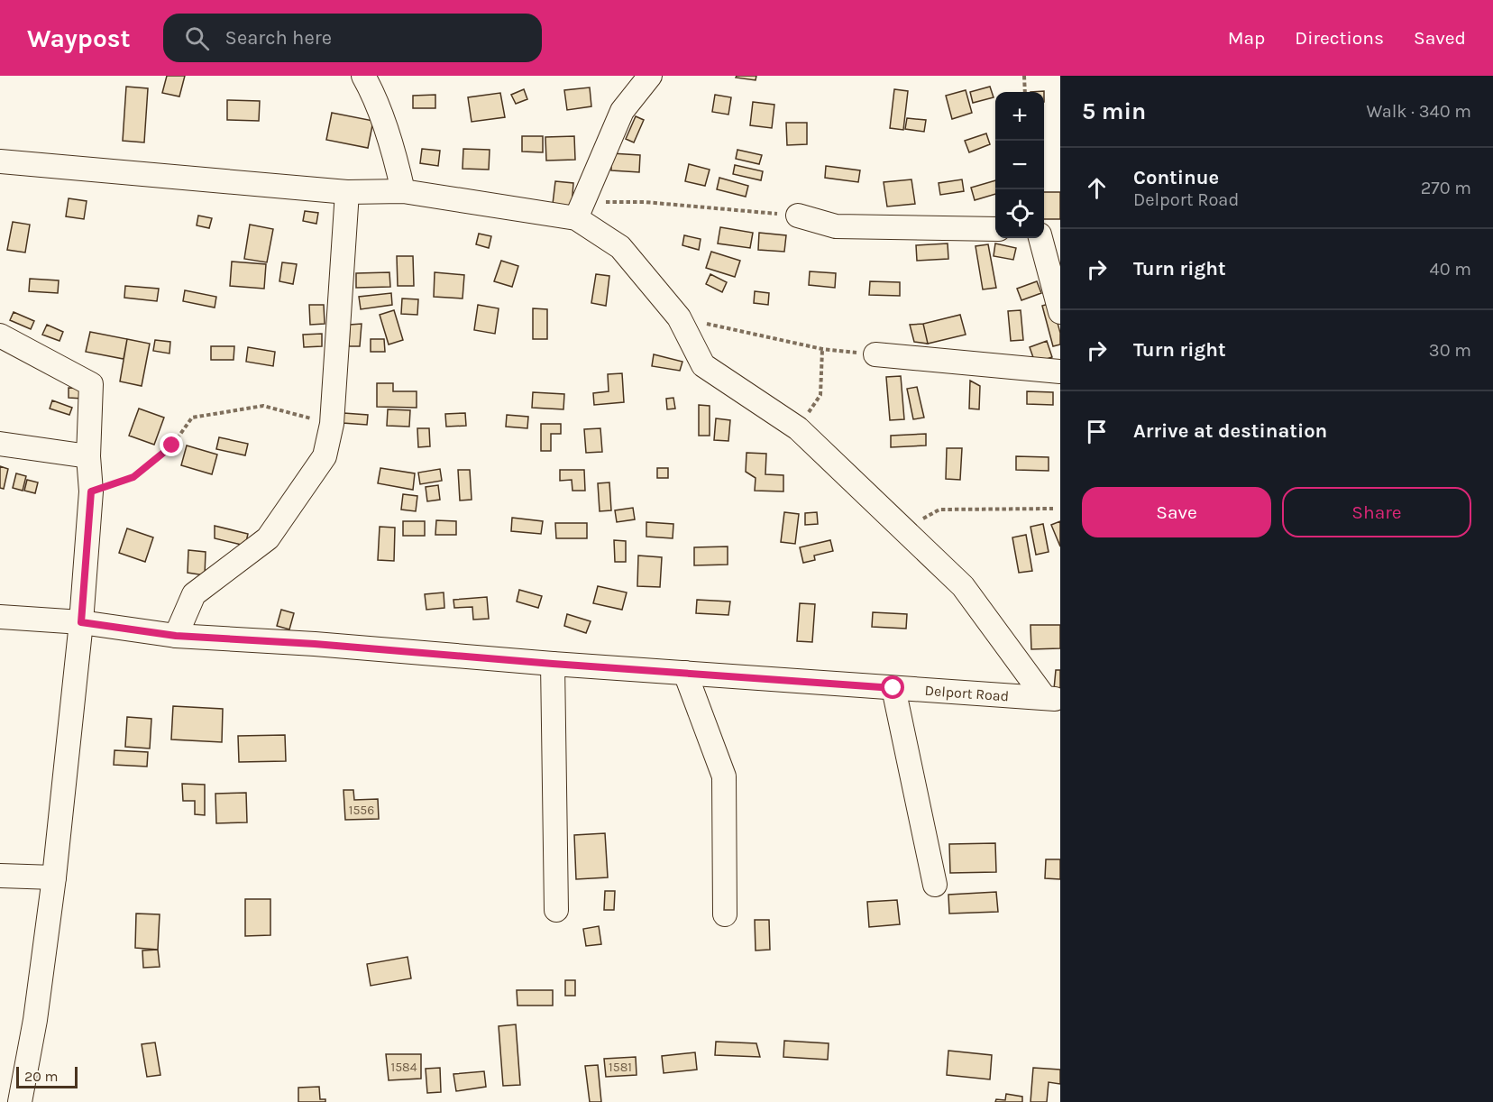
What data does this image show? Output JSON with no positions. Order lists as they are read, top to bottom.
{
  "streets": {
    "street": ["Delport Road"]
  },
  "house_numbers": ["1556", "1584", "1581"],
  "scale_bar": "20 m",
  "page": {
    "header": "Waypost",
    "search": "Search here",
    "nav": ["Map", "Directions", "Saved"],
    "heading": ["5 min", "Walk · 340 m"],
    "map_buttons": ["+", "−"],
    "list": [
      ["Continue", "Delport Road", "270 m"],
      ["Turn right", "40 m"],
      ["Turn right", "30 m"],
      "Arrive at destination"
    ],
    "buttons": ["Save", "Share"],
    "scale": "20 m"
  }
}
